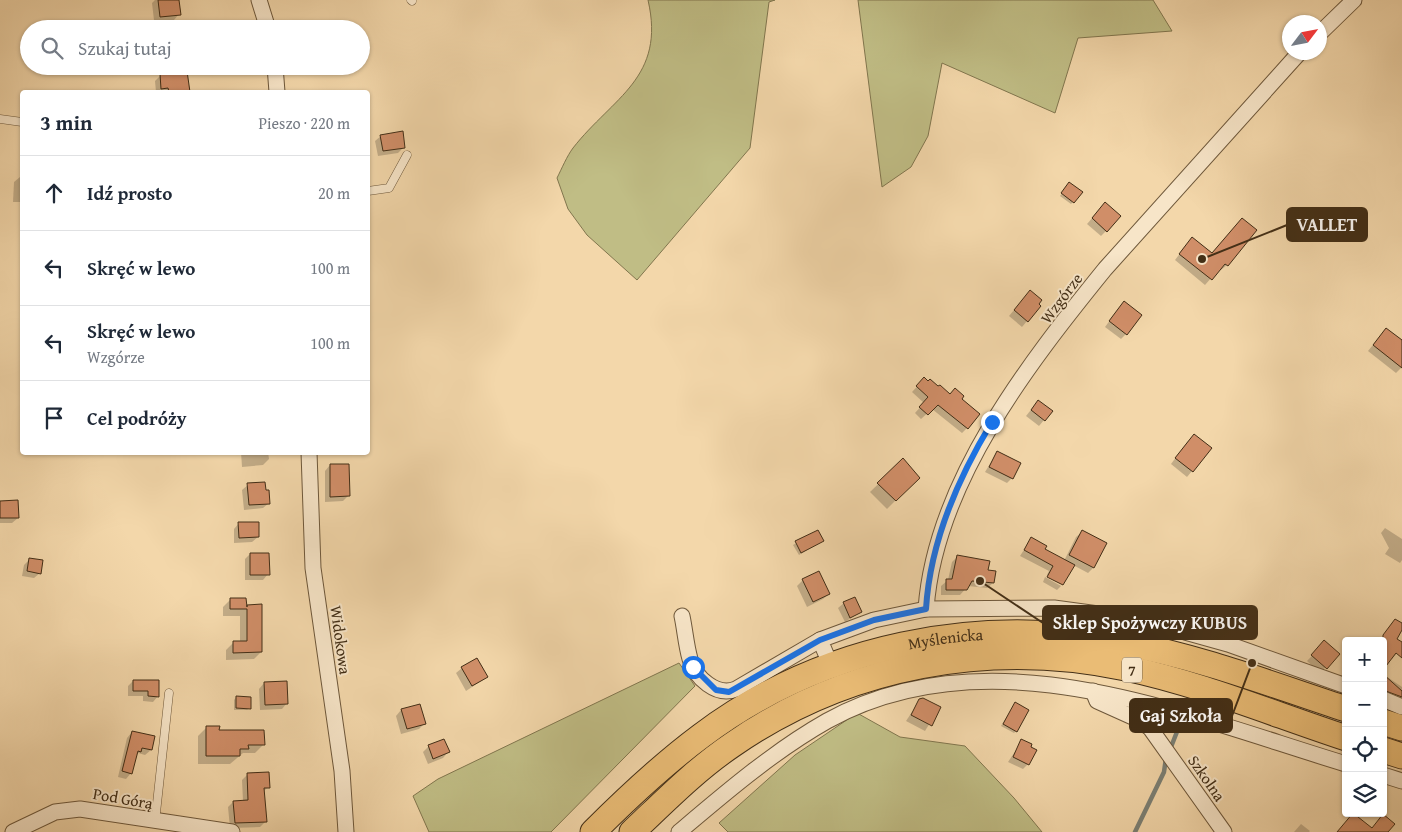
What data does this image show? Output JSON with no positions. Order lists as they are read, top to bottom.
{
  "streets": {
    "highway": ["Myślenicka", "7"],
    "street": [
      "Wzgórze",
      "Widokowa",
      "Szkolna",
      "Pod Górą"
    ]
  },
  "places": ["VALLET", "Sklep Spożywczy KUBUS", "Gaj Szkoła"],
  "north": "top right",
  "page": {
    "search": "Szukaj tutaj",
    "heading": ["3 min", "Pieszo · 220 m"],
    "list": [
      ["Idź prosto", "20 m"],
      ["Skręć w lewo", "100 m"],
      ["Skręć w lewo", "Wzgórze", "100 m"],
      "Cel podróży"
    ],
    "map_buttons": ["+", "−"]
  }
}
